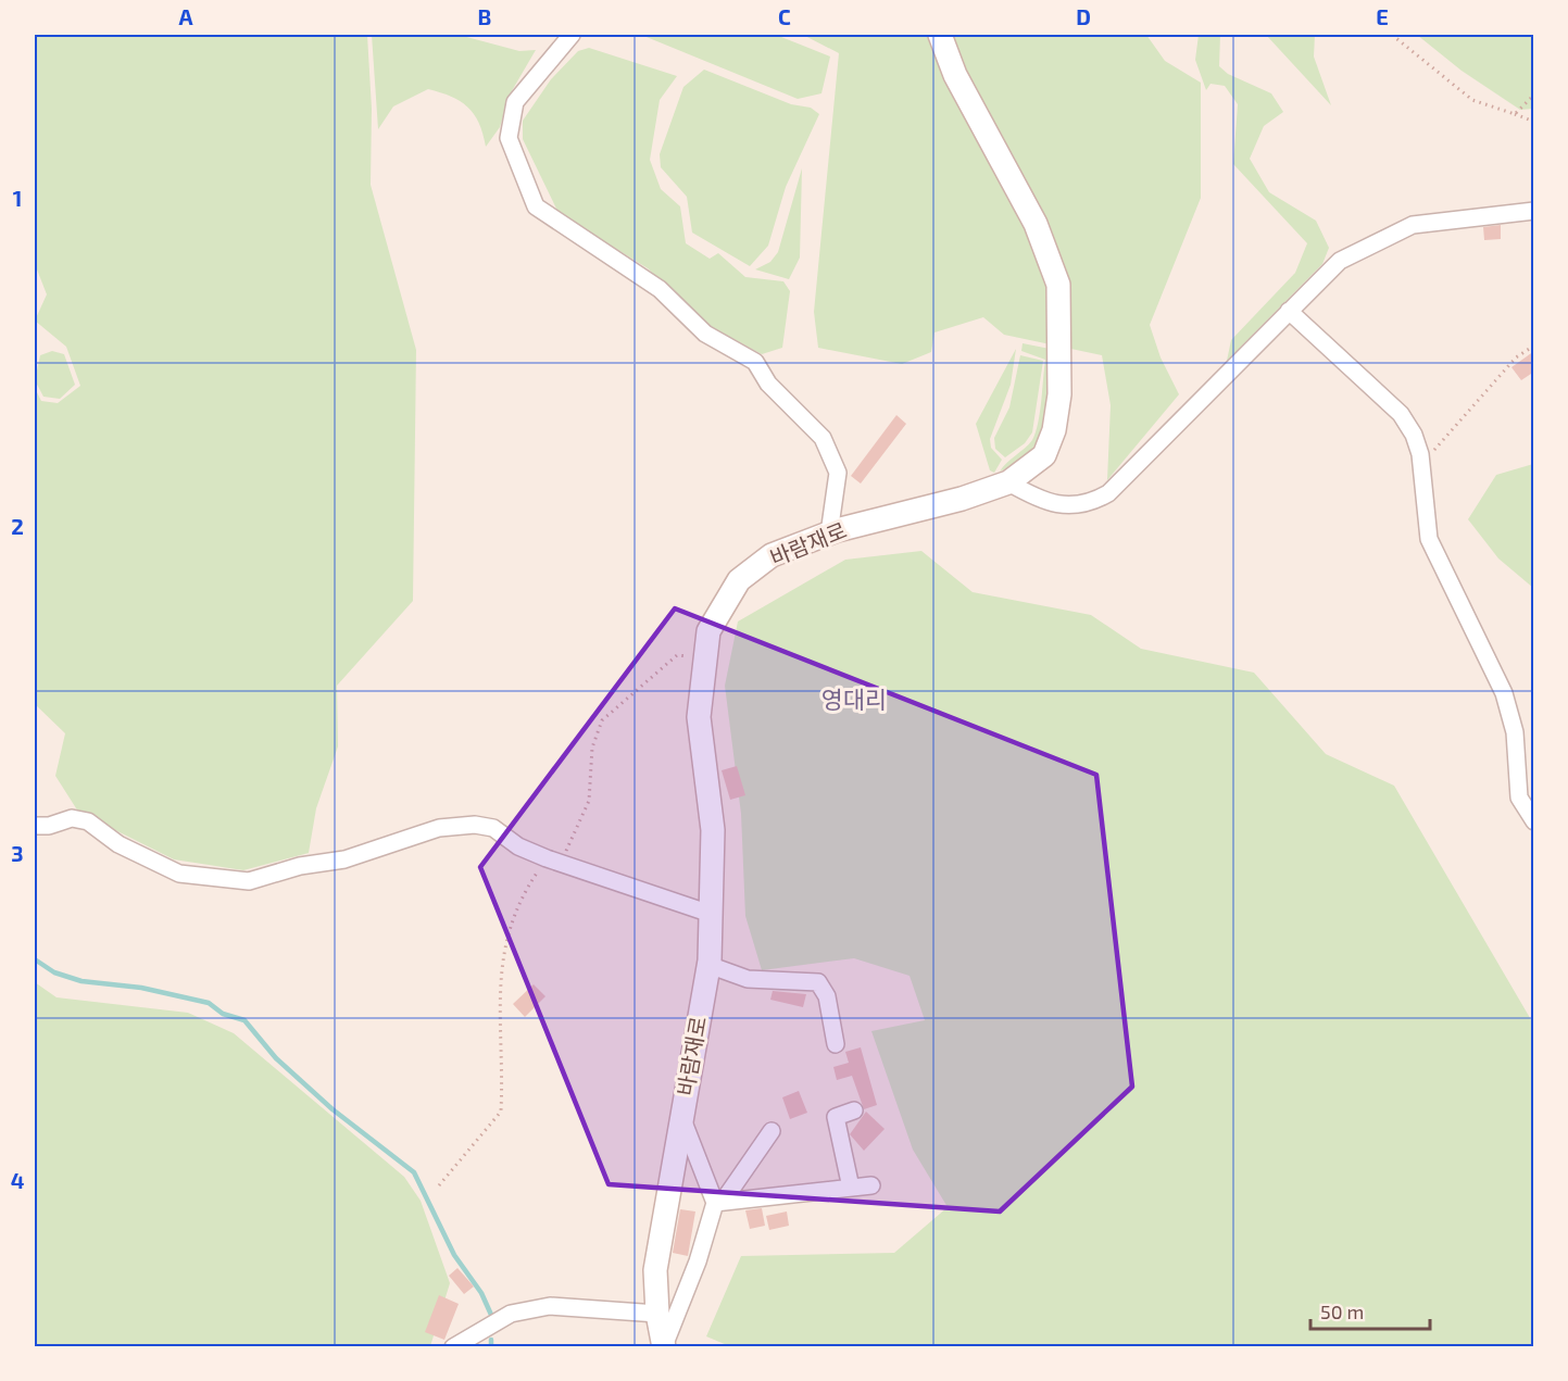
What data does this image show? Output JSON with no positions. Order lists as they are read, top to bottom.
{
  "streets": {
    "street": ["바람재로"]
  },
  "districts": ["영대리"],
  "scale_bar": "50 m",
  "grid": {
    "columns": [
      "A",
      "B",
      "C",
      "D",
      "E"
    ],
    "rows": [
      "1",
      "2",
      "3",
      "4"
    ]
  }
}
